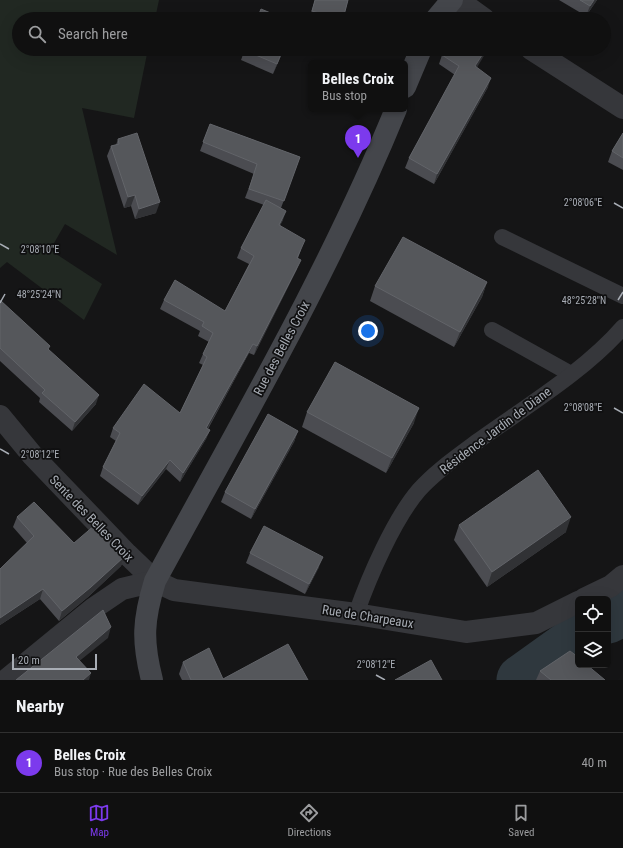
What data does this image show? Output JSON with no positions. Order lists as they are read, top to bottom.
{
  "streets": {
    "main road": ["Rue des Belles Croix"],
    "street": ["Sente des Belles Croix", "Rue de Charpeaux"],
    "lane": ["Résidence Jardin de Diane"]
  },
  "crossings": [
    ["Rue des Belles Croix", "Sente des Belles Croix"],
    ["Rue des Belles Croix", "Rue de Charpeaux"],
    ["Résidence Jardin de Diane", "Rue de Charpeaux"],
    ["Sente des Belles Croix", "Rue de Charpeaux"]
  ],
  "scale_bar": "20 m",
  "page": {
    "search": "Search here",
    "popup": ["Belles Croix", "Bus stop"],
    "pins": "1",
    "scale": "20 m",
    "heading": "Nearby",
    "list": [
      {
        "mark": "1",
        "name": "Belles Croix",
        "note": "Bus stop · Rue des Belles Croix",
        "value": "40 m"
      }
    ],
    "nav": ["Map", "Directions", "Saved"]
  },
  "coordinates": [
    "2°08'06\"E",
    "2°08'10\"E",
    "48°25'24\"N",
    "48°25'28\"N",
    "2°08'08\"E",
    "2°08'12\"E"
  ]
}
